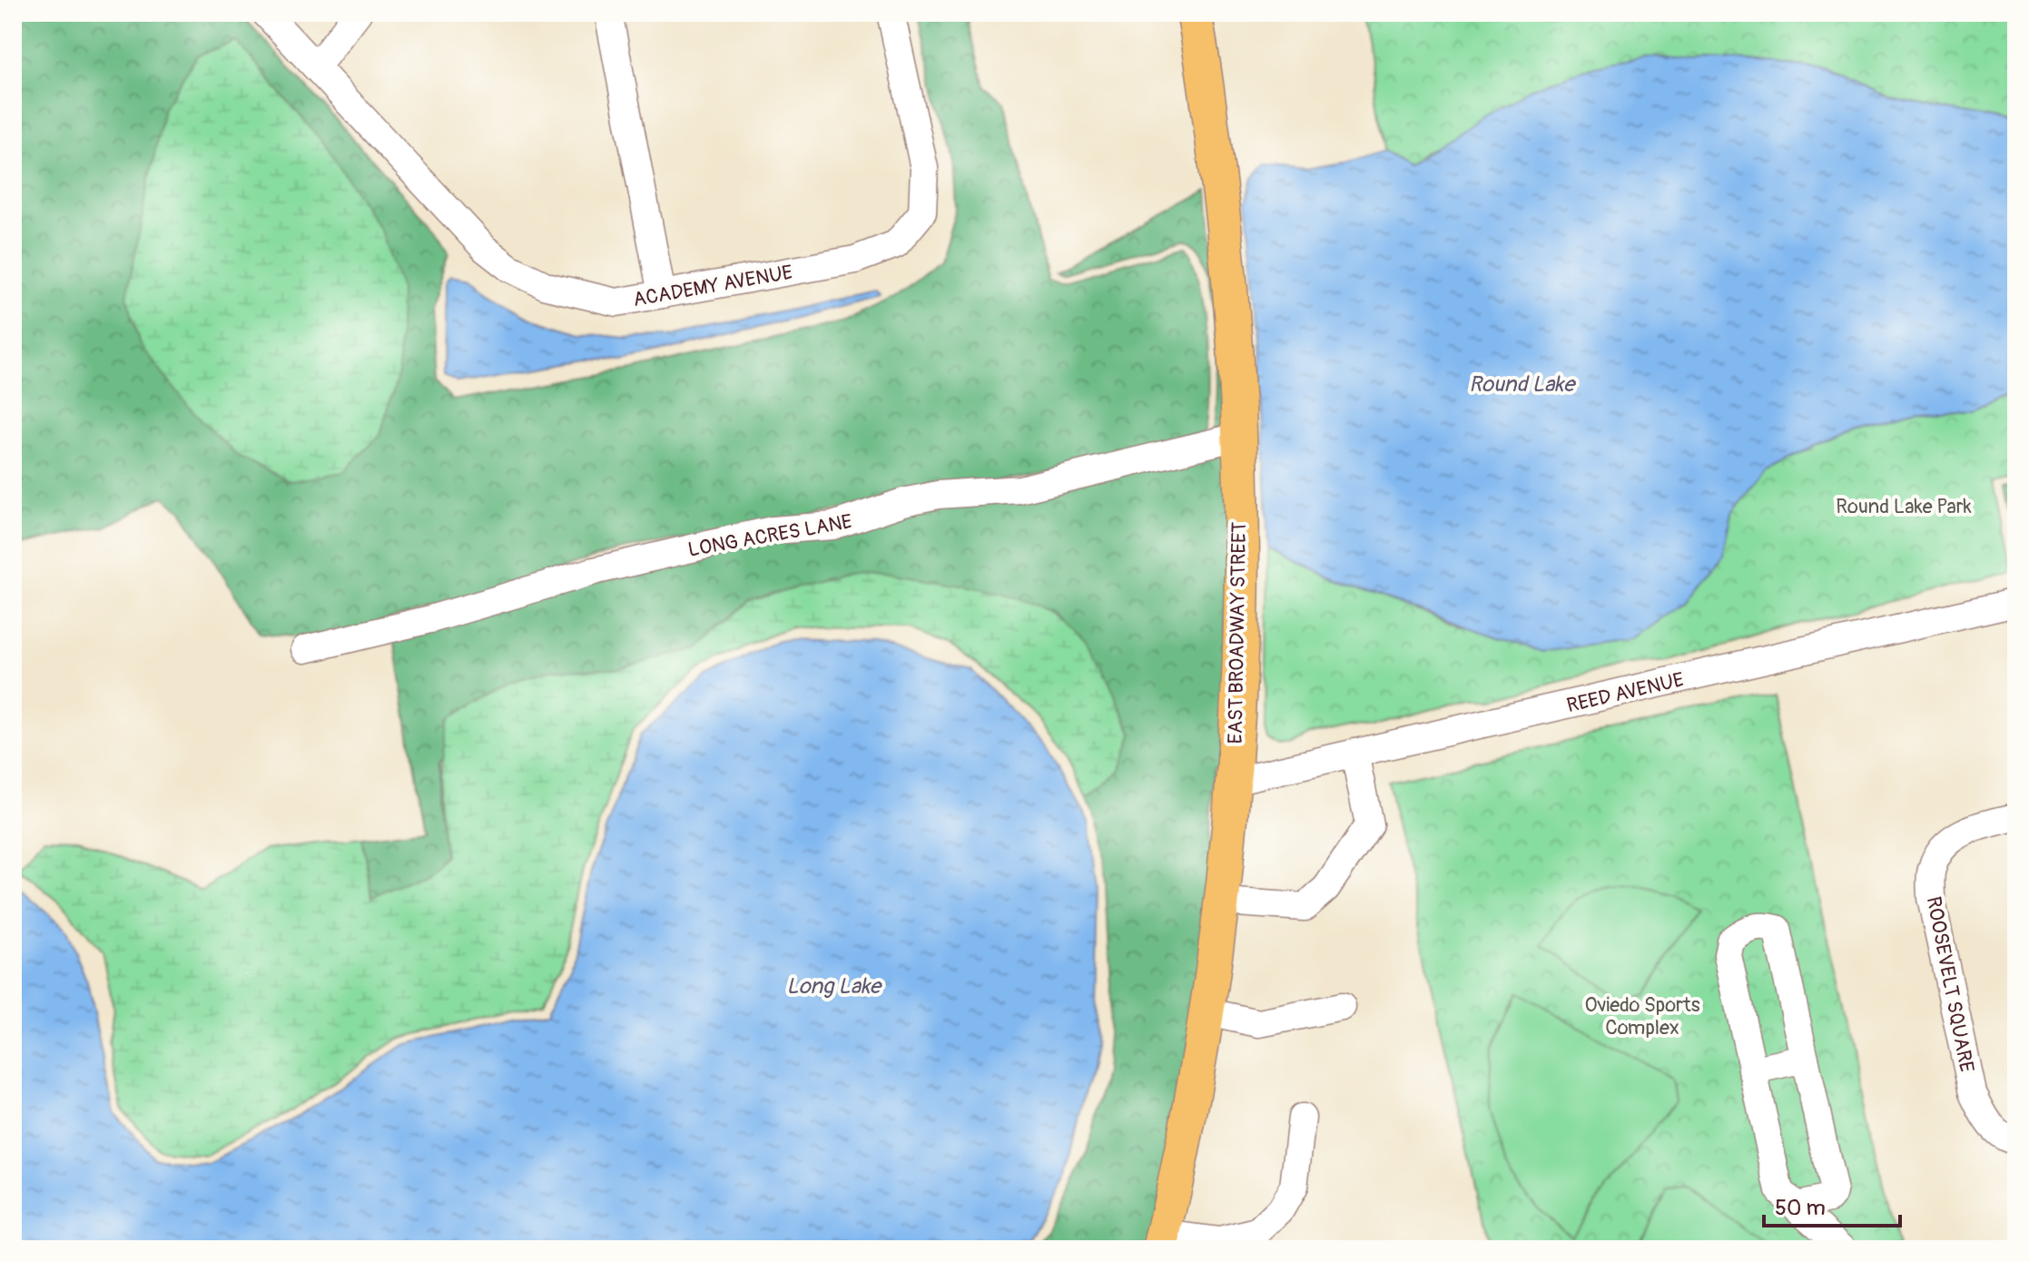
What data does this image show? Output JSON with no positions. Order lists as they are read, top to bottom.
{
  "streets": {
    "main road": ["EAST BROADWAY STREET"],
    "street": [
      "ACADEMY AVENUE",
      "LONG ACRES LANE",
      "REED AVENUE",
      "ROOSEVELT SQUARE"
    ]
  },
  "crossings": [
    ["LONG ACRES LANE", "EAST BROADWAY STREET"],
    ["EAST BROADWAY STREET", "REED AVENUE"]
  ],
  "water": ["Round Lake", "Long Lake"],
  "parks": ["Round Lake Park", "Oviedo Sports Complex"],
  "scale_bar": "50 m"
}
